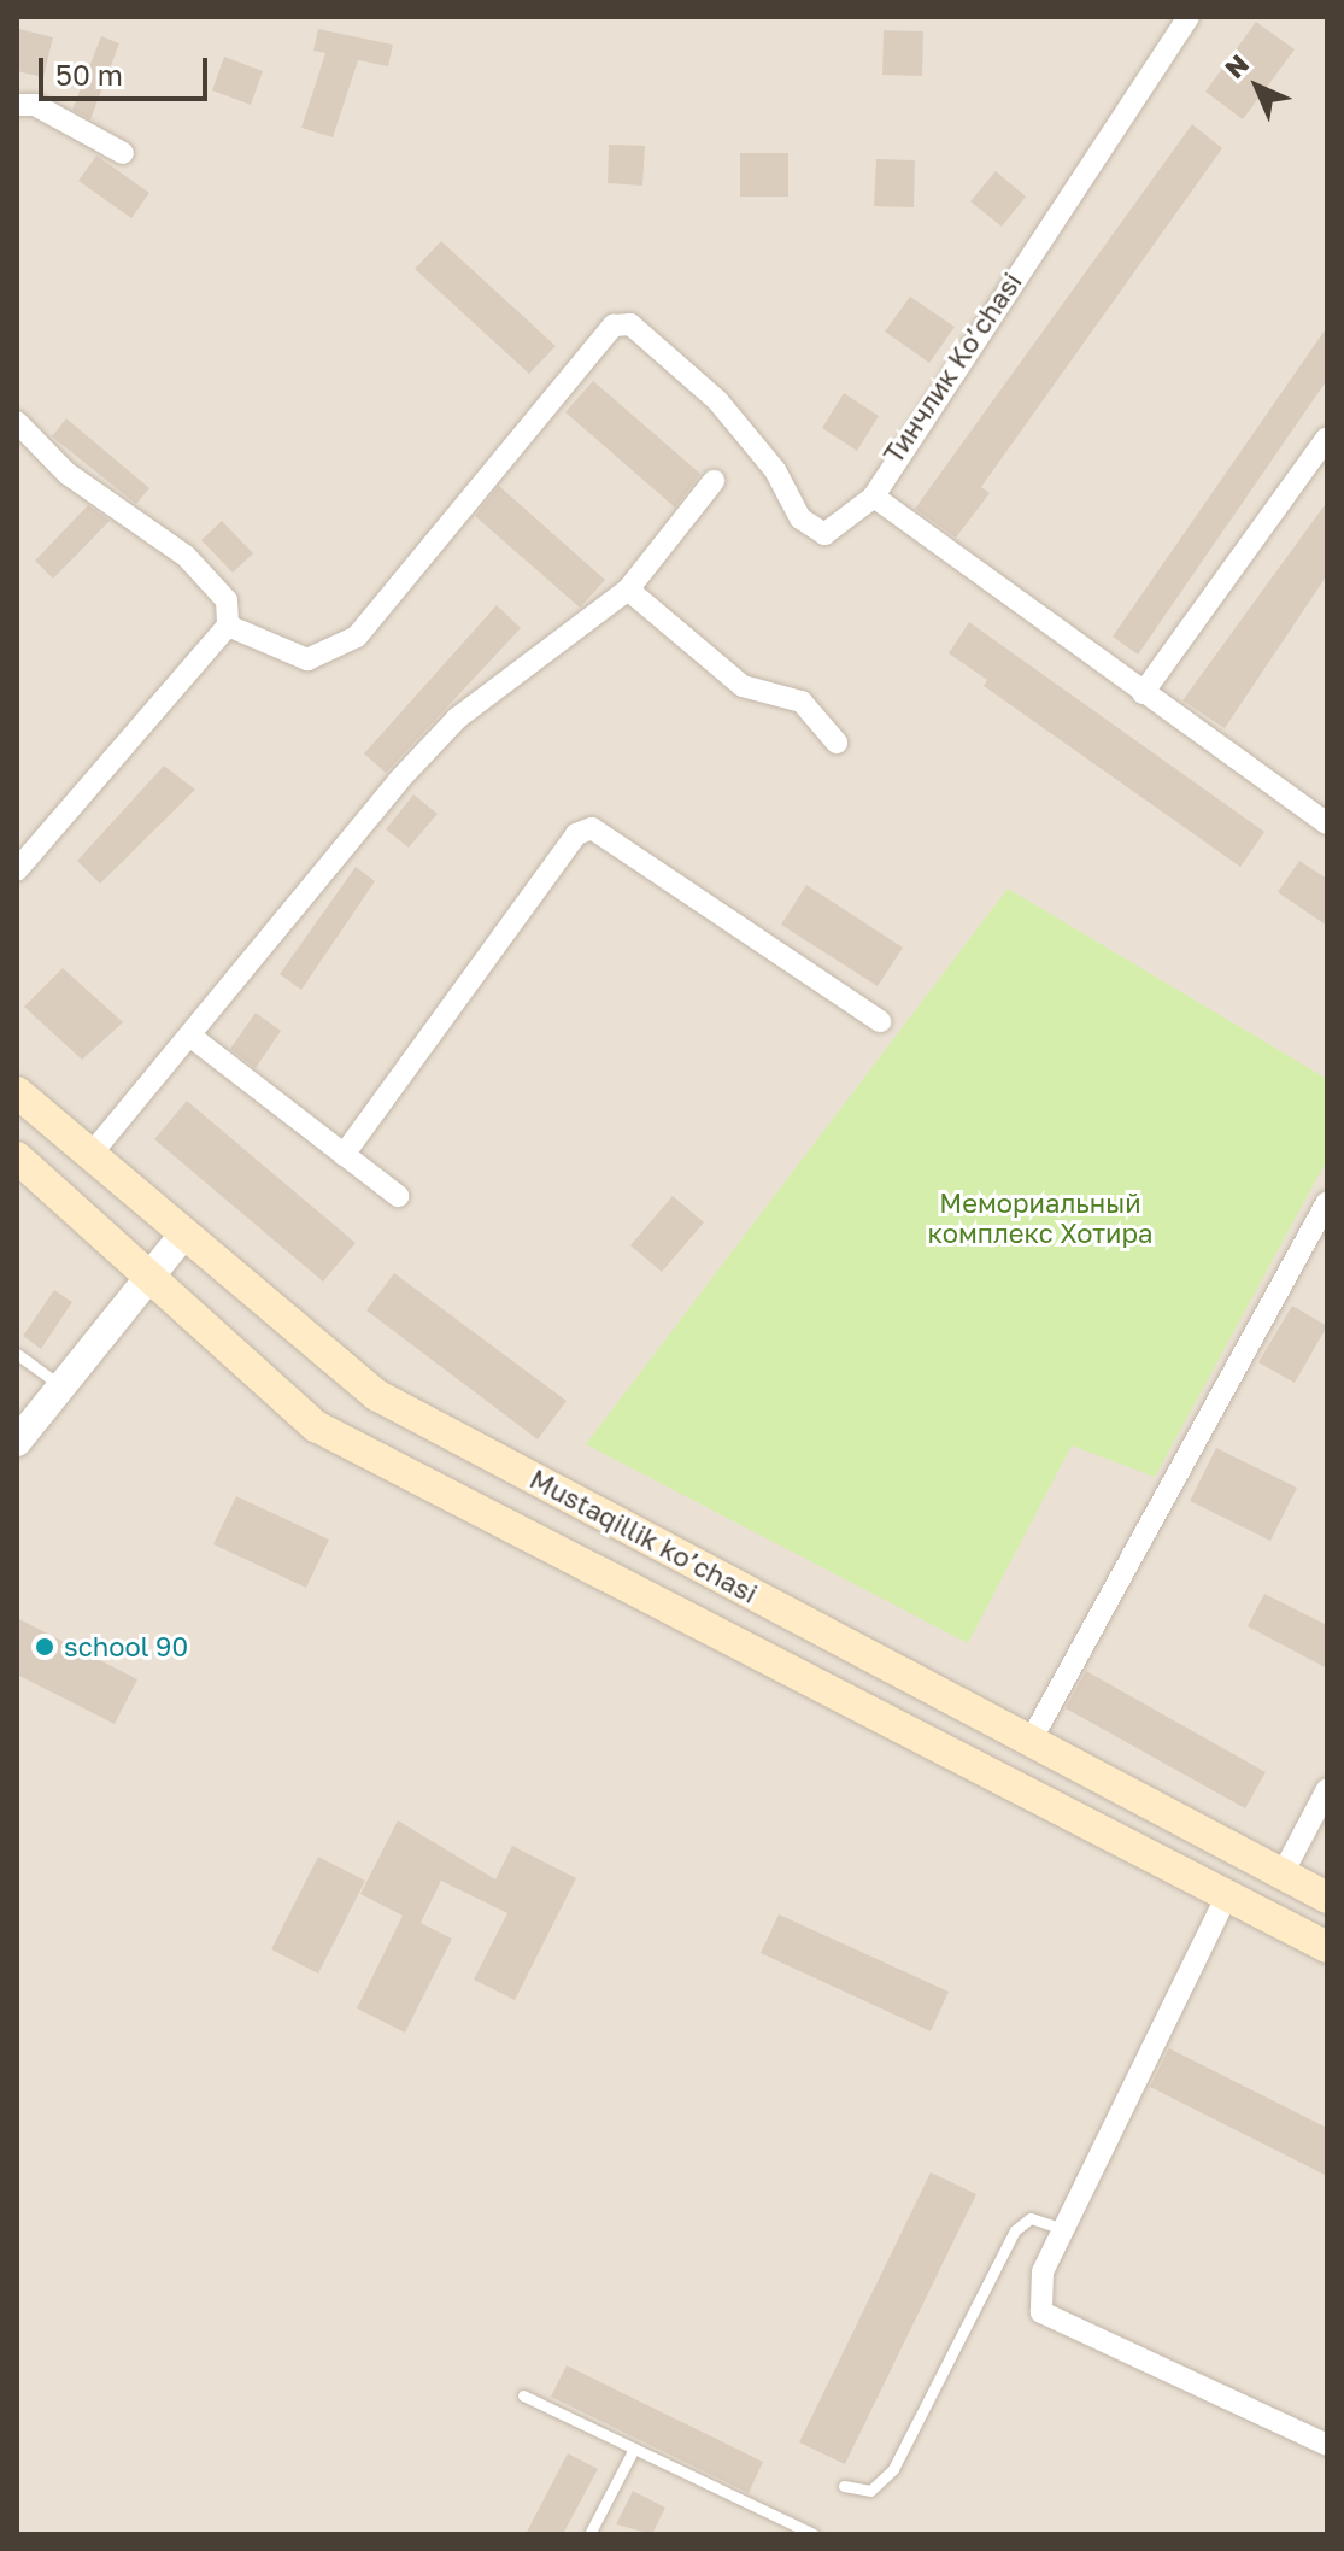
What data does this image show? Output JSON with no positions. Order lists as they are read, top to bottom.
{
  "streets": {
    "main road": ["Mustaqillik ko’chasi"],
    "street": ["Тинчлик Ko’chasi"]
  },
  "parks": ["Мемориальный комплекс Хотира"],
  "places": ["school 90"],
  "scale_bar": "50 m",
  "north": "top left"
}
